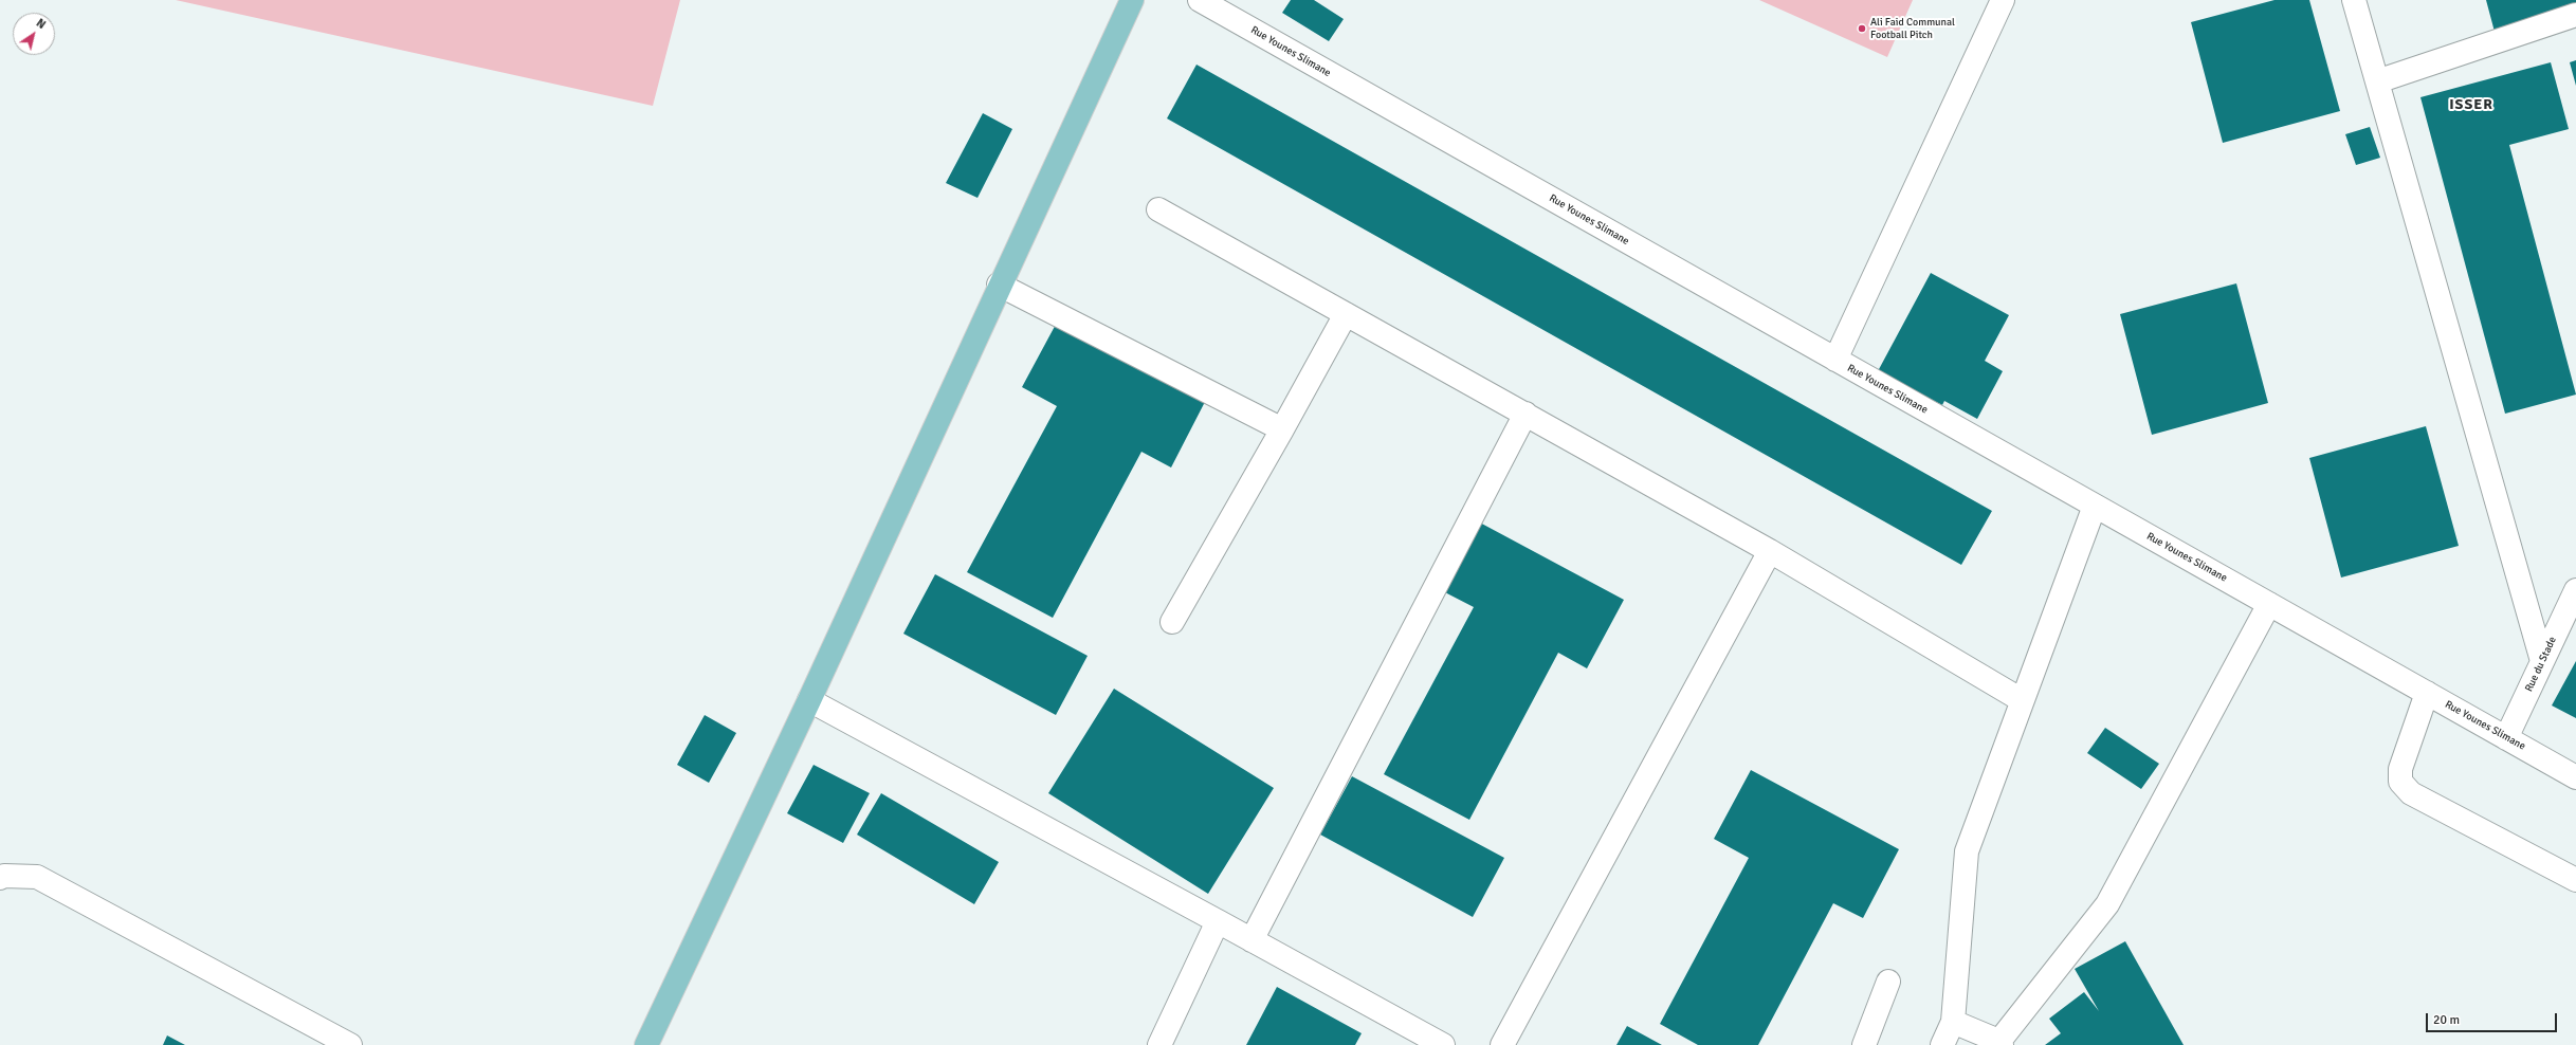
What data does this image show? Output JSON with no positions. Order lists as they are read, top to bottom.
{
  "streets": {
    "street": ["Rue Younes Slimane", "Rue du Stade"]
  },
  "crossings": [
    ["Rue Younes Slimane", "Rue du Stade"]
  ],
  "districts": ["ISSER"],
  "places": ["Ali Faid Communal Football Pitch"],
  "scale_bar": "20 m",
  "north": "top right"
}
